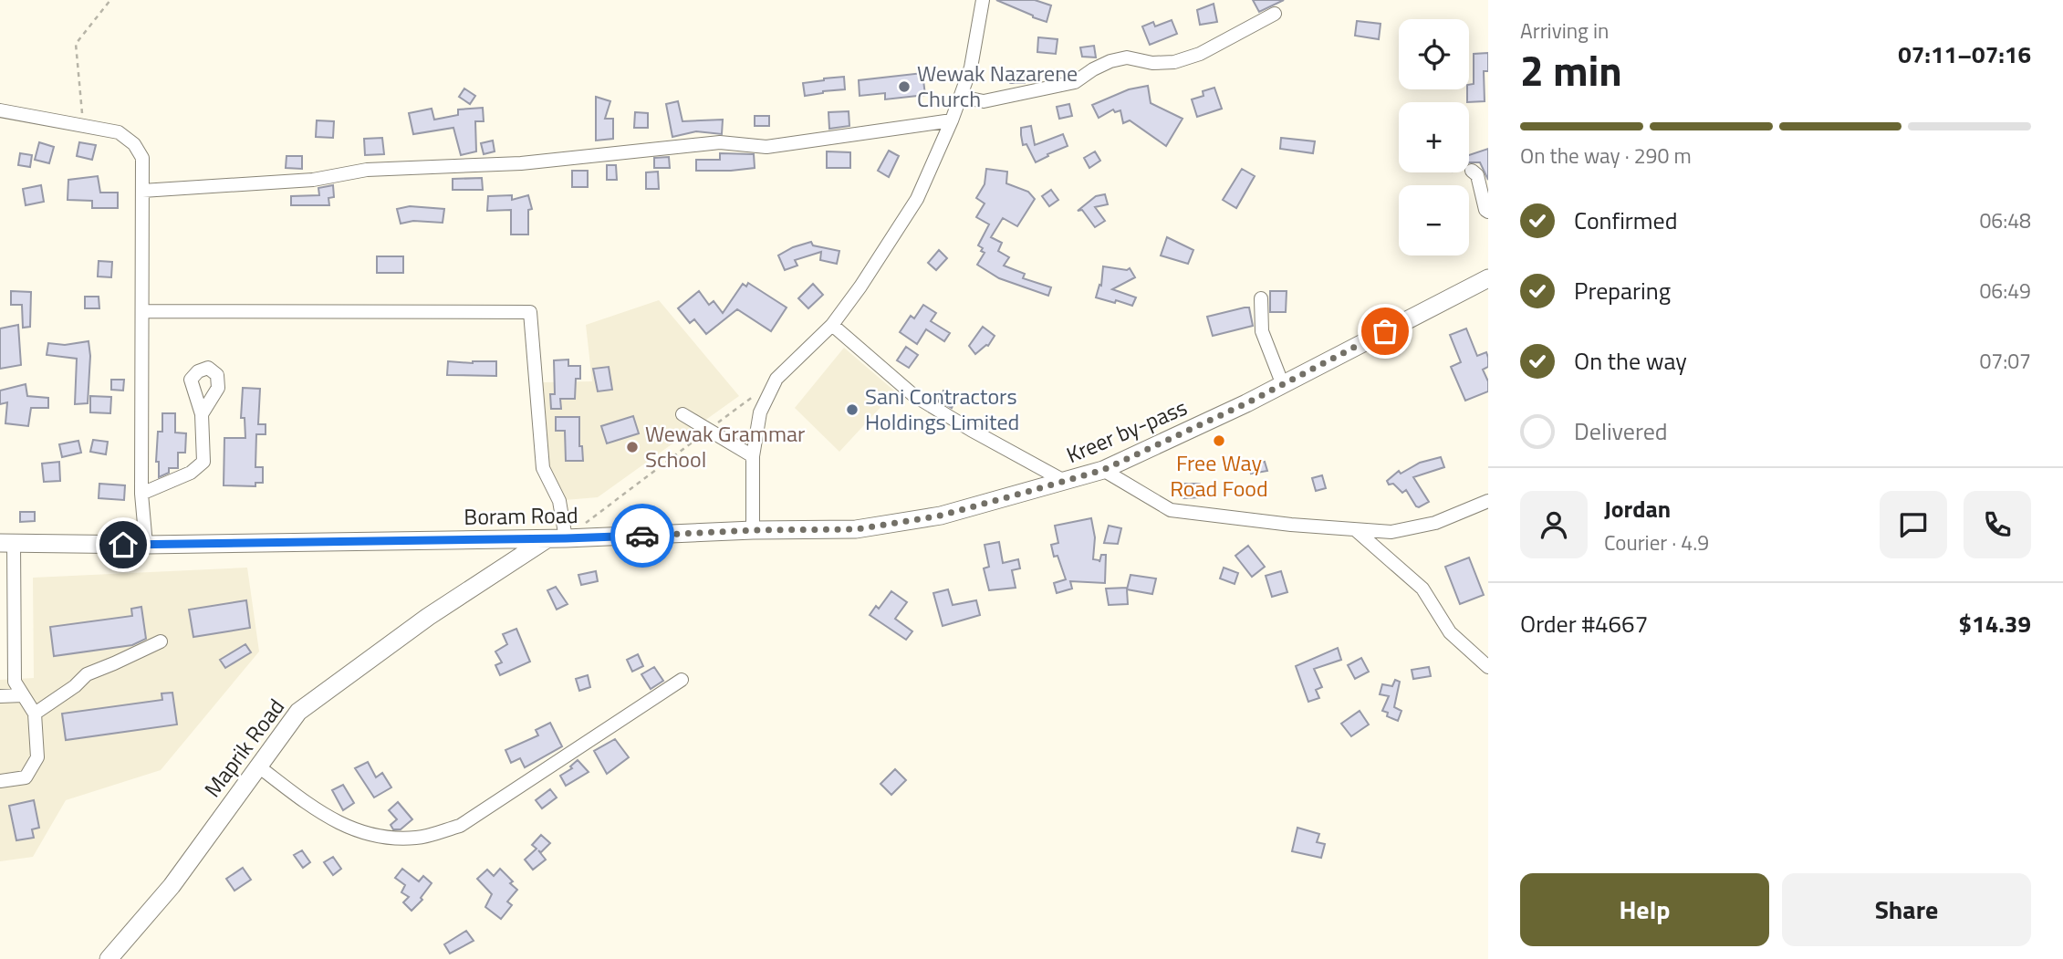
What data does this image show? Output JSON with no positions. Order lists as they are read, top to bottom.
{
  "streets": {
    "main road": ["Kreer by-pass", "Boram Road", "Maprik Road"]
  },
  "crossings": [
    ["Kreer by-pass", "Boram Road"],
    ["Boram Road", "Maprik Road"]
  ],
  "places": [
    "Wewak Nazarene Church",
    "Sani Contractors Holdings Limited",
    "Free Way Road Food",
    "Wewak Grammar School"
  ],
  "page": {
    "heading": ["2 min", "Arriving in", "07:11–07:16"],
    "panel": [
      "Jordan",
      "Courier · 4.9",
      "Order #4667",
      "$14.39"
    ],
    "map_buttons": ["+", "−"],
    "bar": "On the way · 290 m",
    "list": [
      ["Confirmed", "06:48"],
      ["Preparing", "06:49"],
      ["On the way", "07:07"],
      "Delivered"
    ],
    "buttons": ["Help", "Share"]
  }
}
